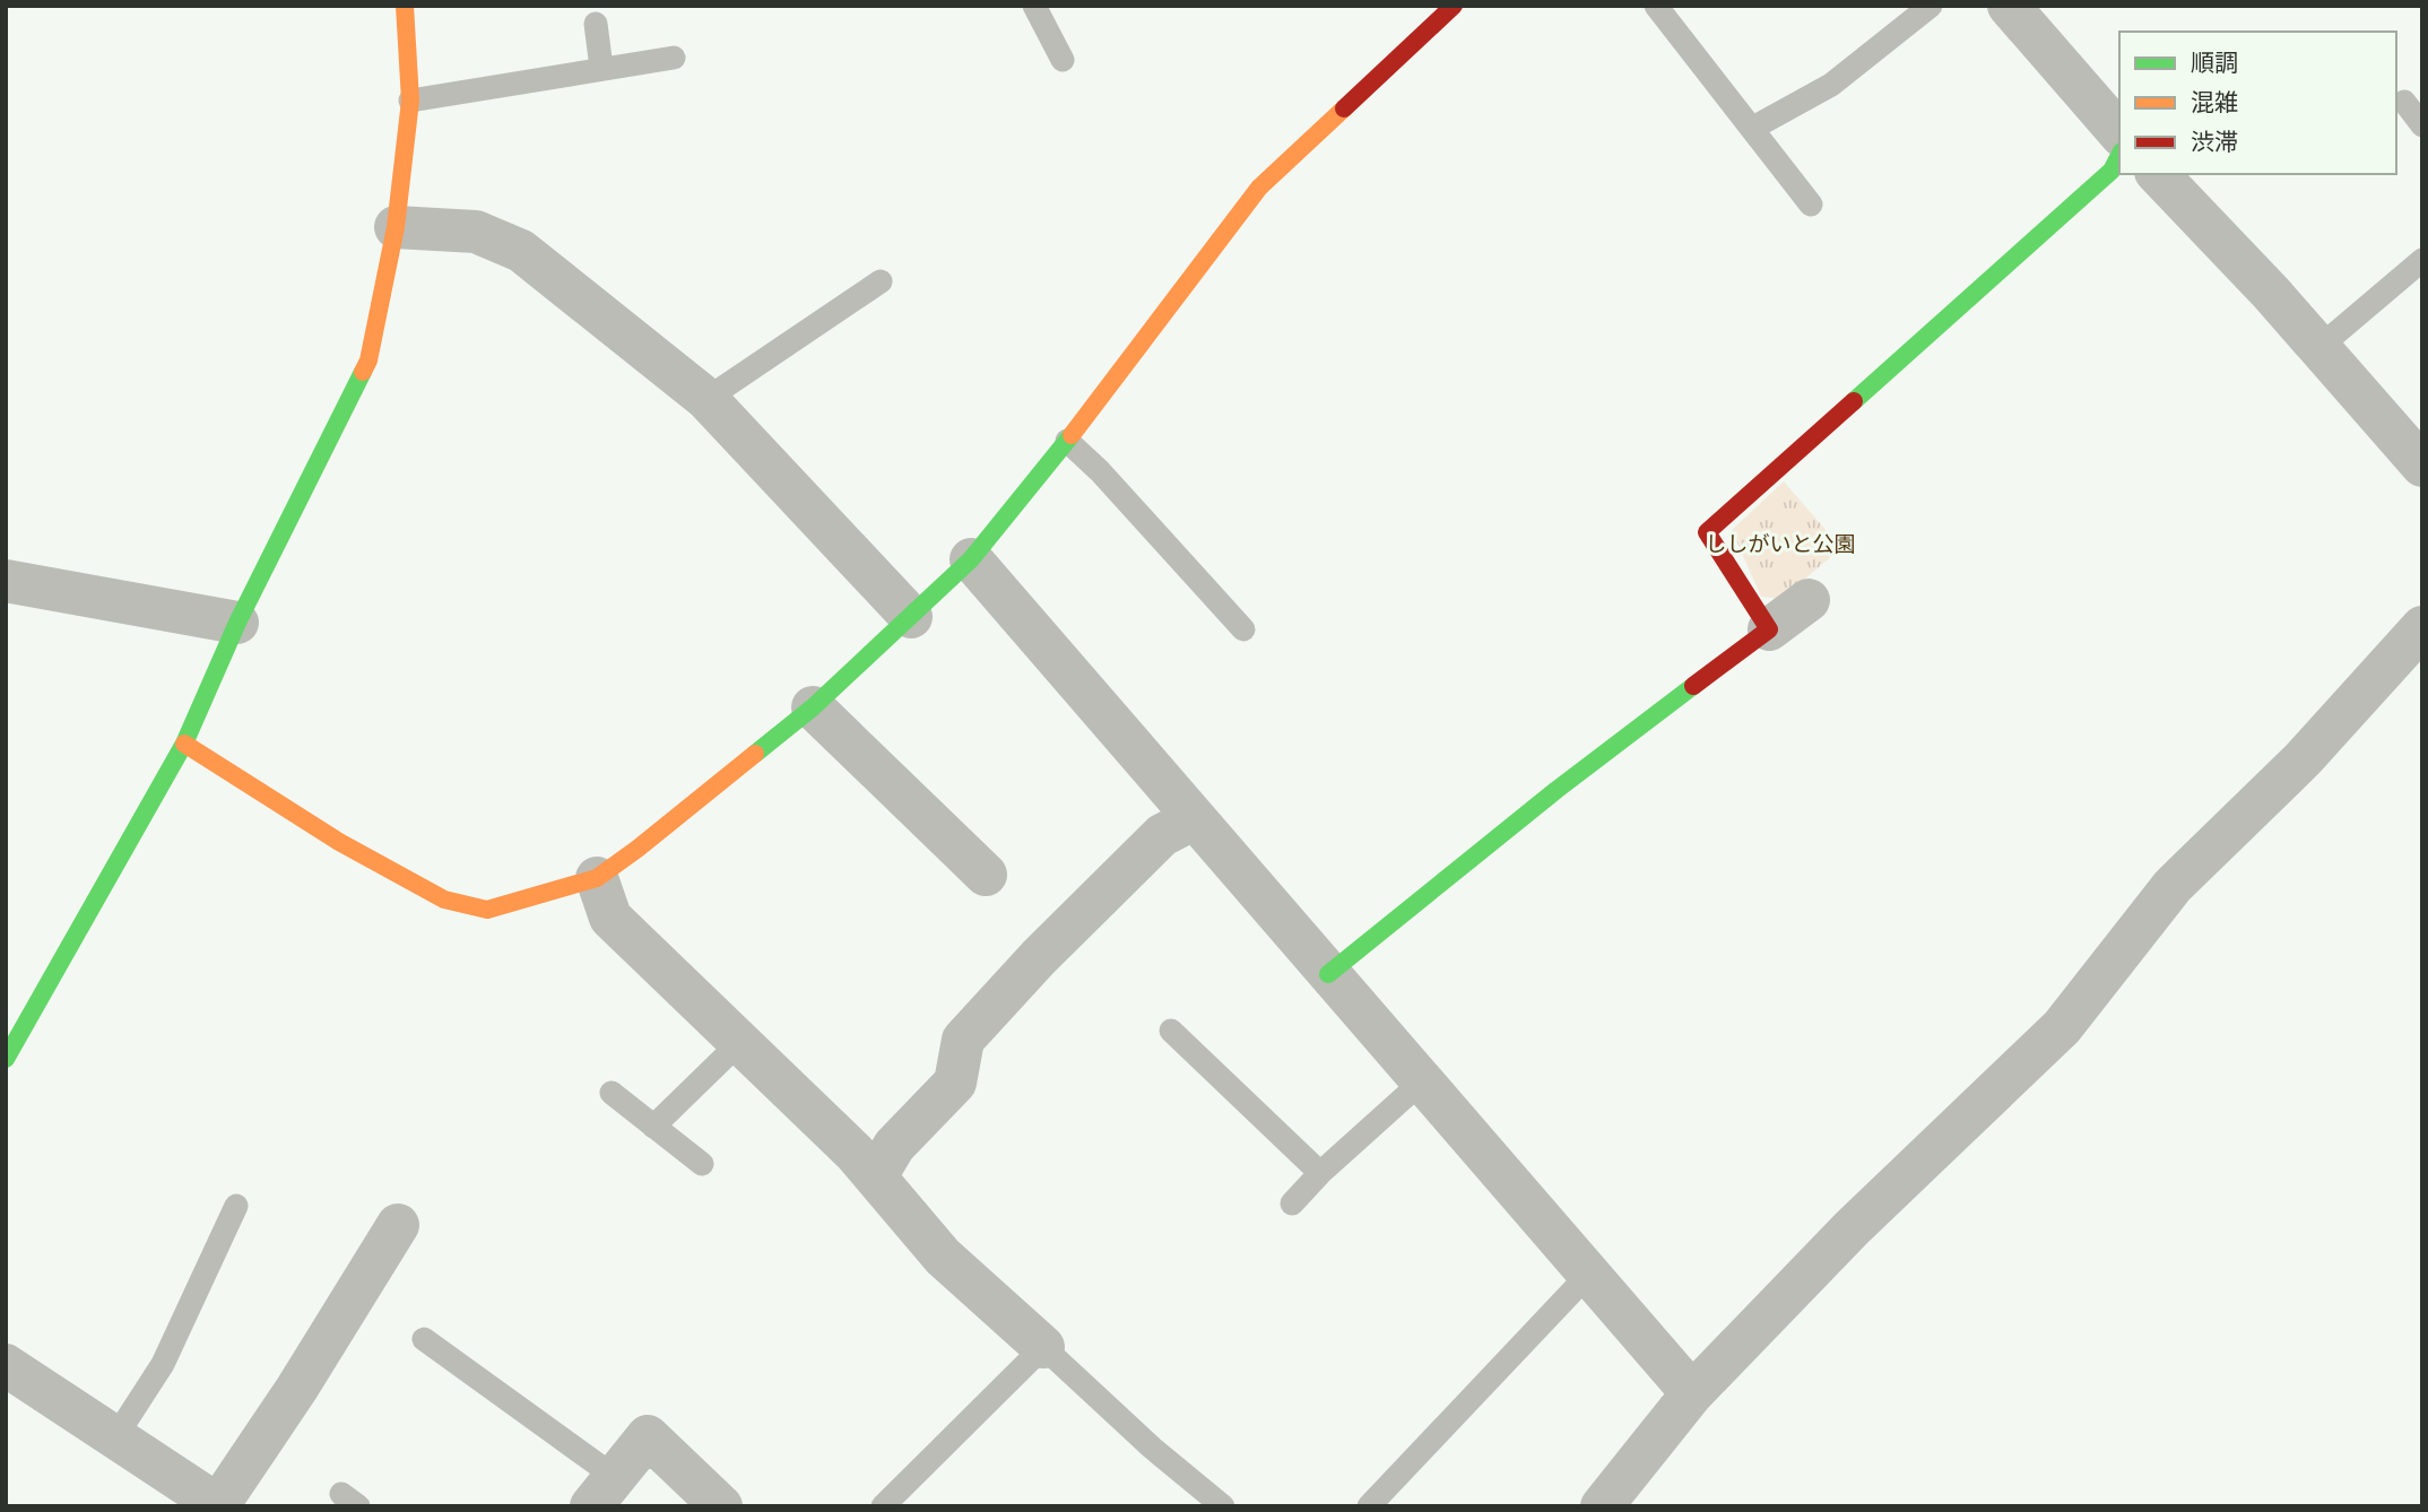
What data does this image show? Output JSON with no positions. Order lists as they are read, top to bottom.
{
  "parks": ["ししがいと公園"],
  "legend": ["順調", "混雑", "渋滞"]
}
